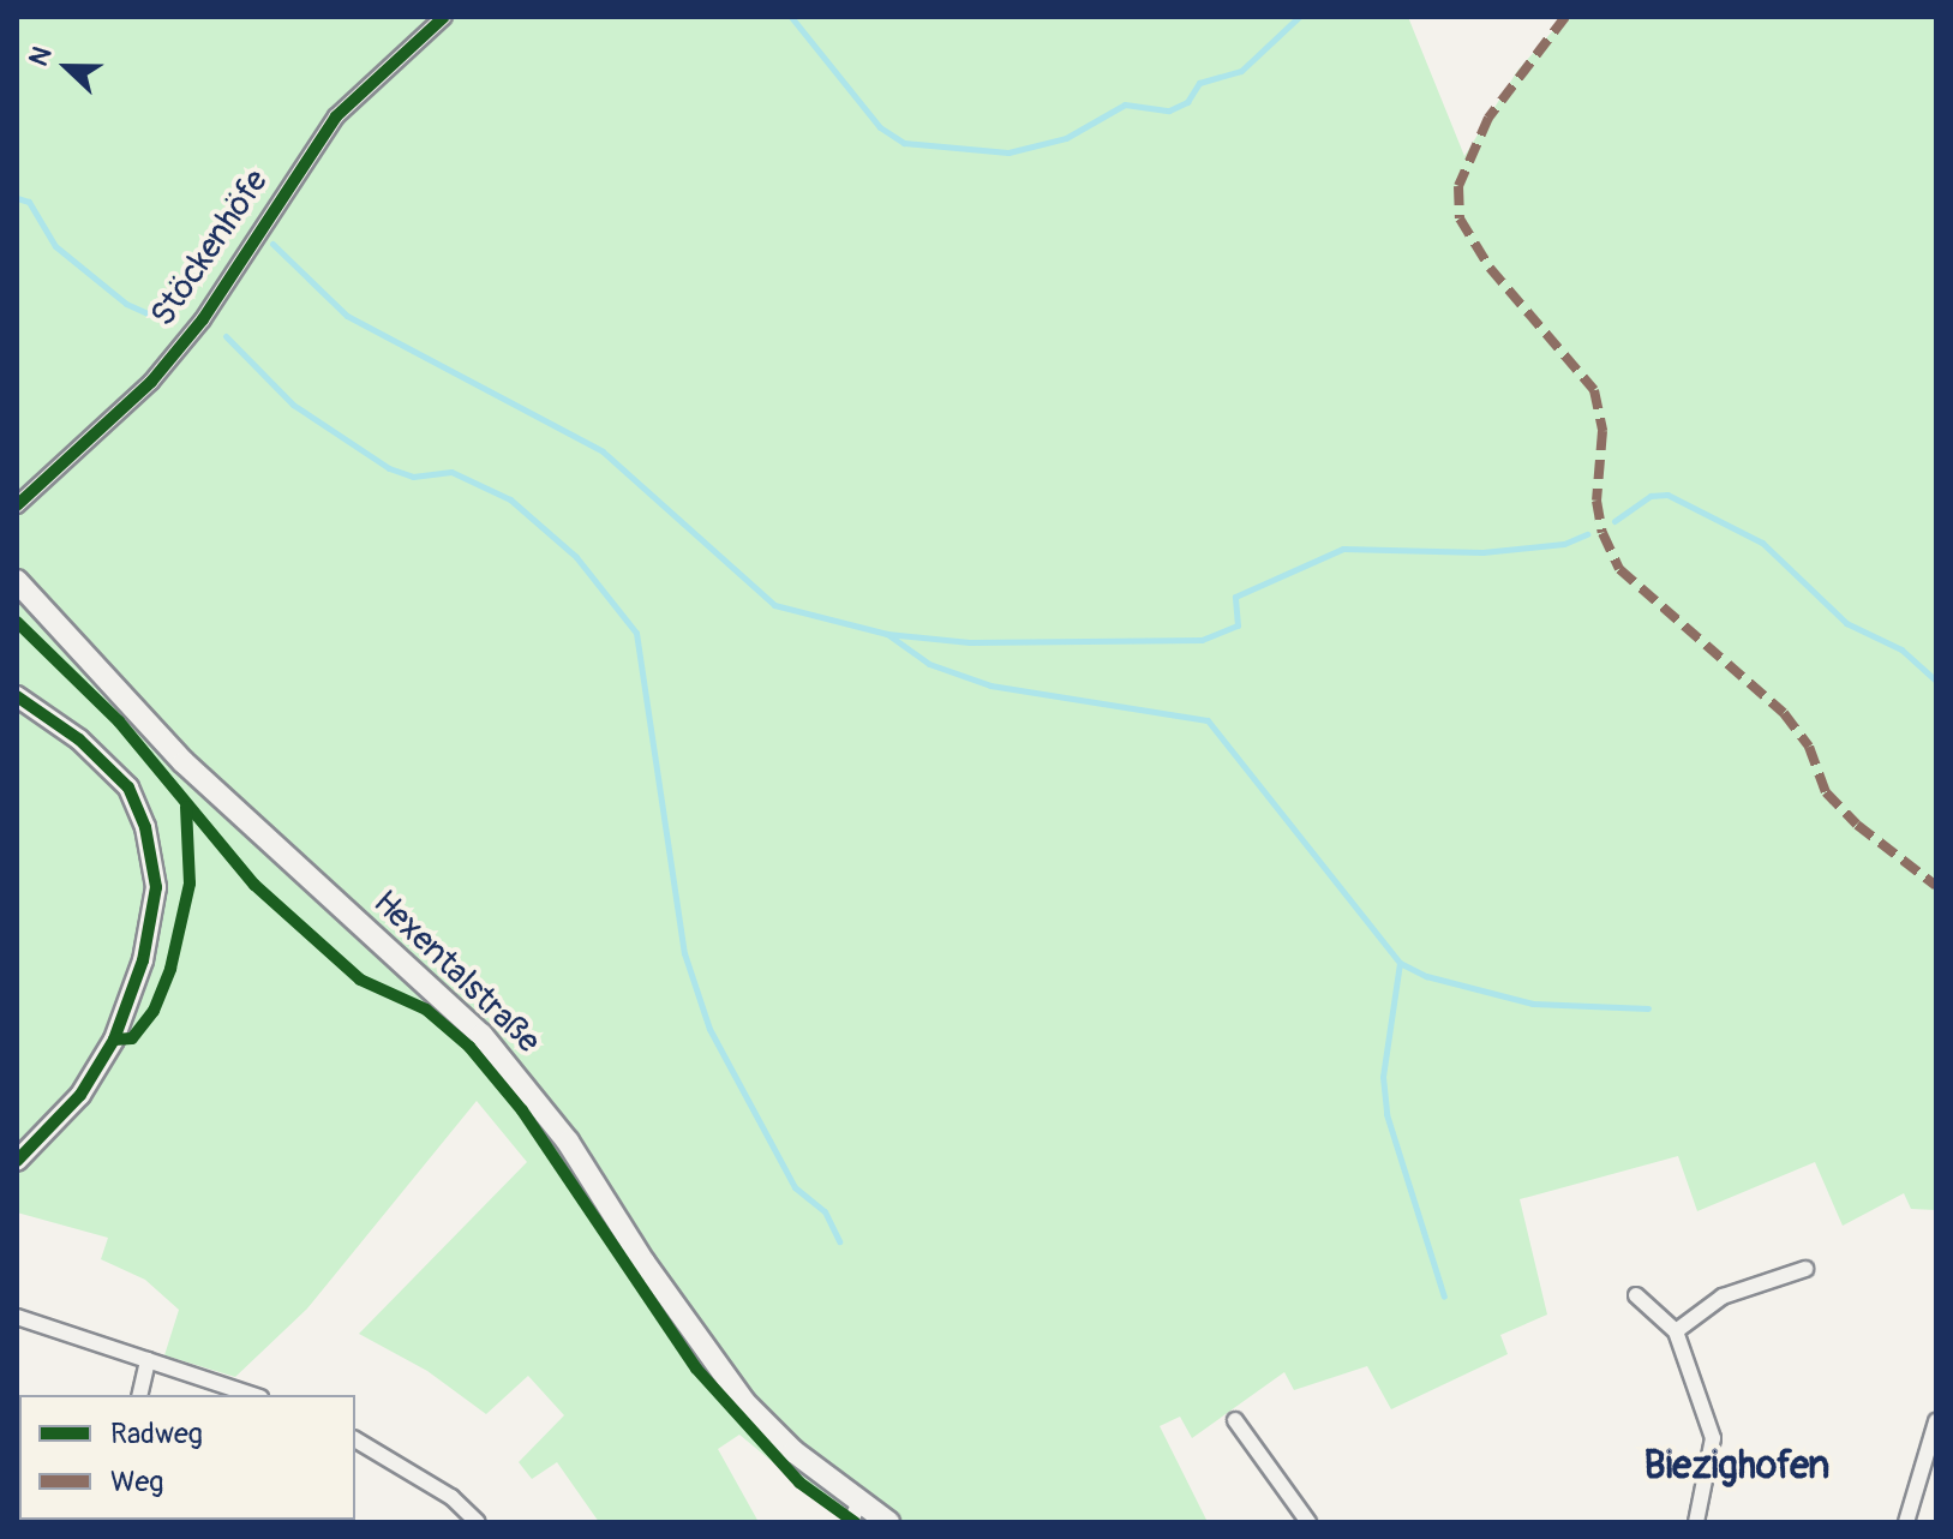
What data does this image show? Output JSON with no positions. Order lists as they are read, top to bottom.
{
  "streets": {
    "main road": ["Hexentalstraße"],
    "street": ["Stöckenhöfe"]
  },
  "districts": ["Biezighofen"],
  "legend": ["Radweg", "Weg"],
  "north": "left"
}
